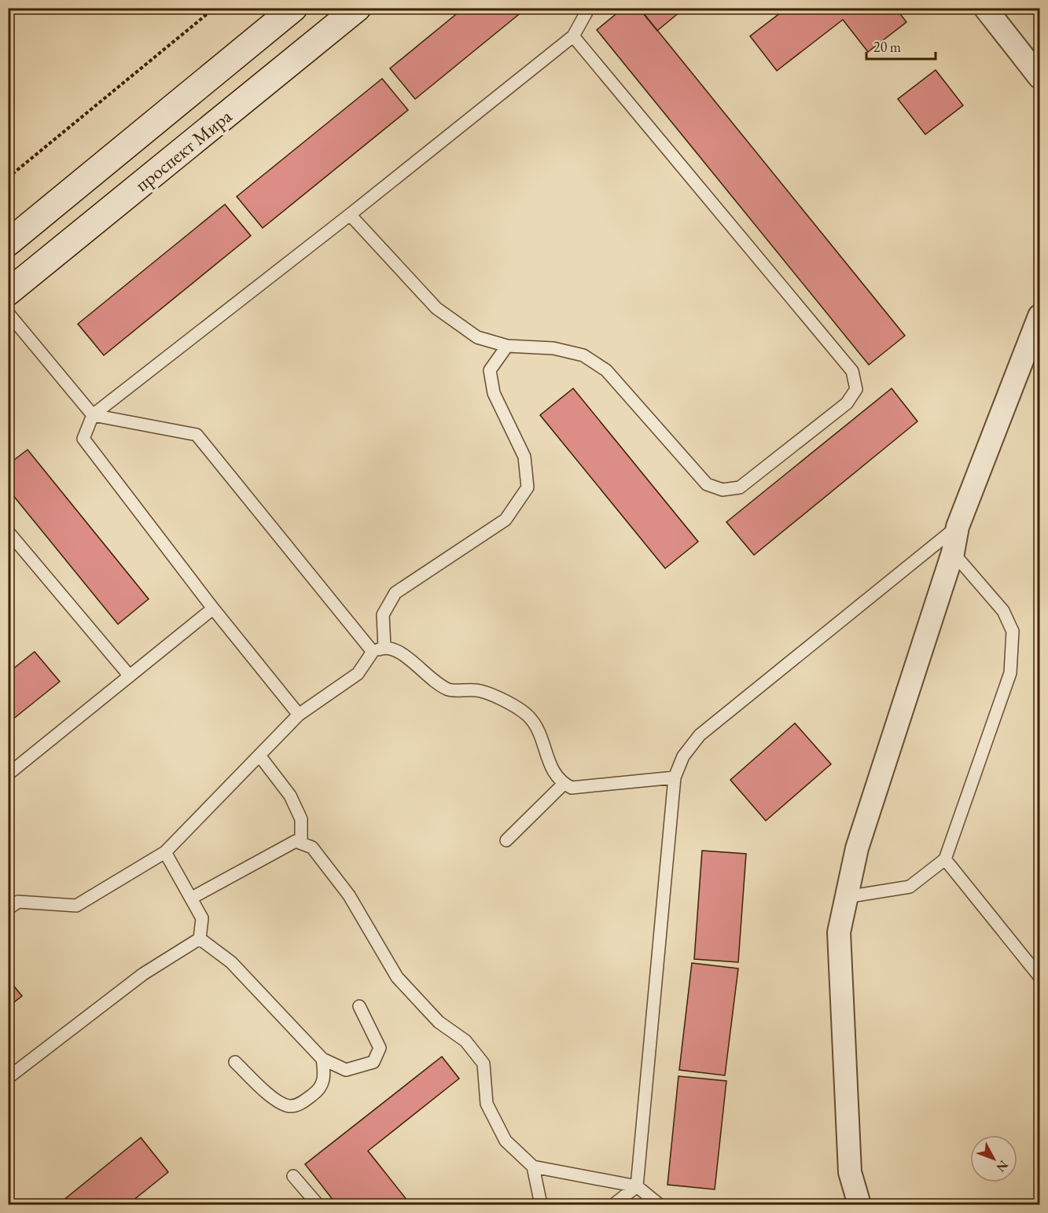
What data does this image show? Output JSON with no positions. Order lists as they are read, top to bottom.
{
  "streets": {
    "main road": ["проспект Мира"]
  },
  "scale_bar": "20 m",
  "north": "bottom right"
}
